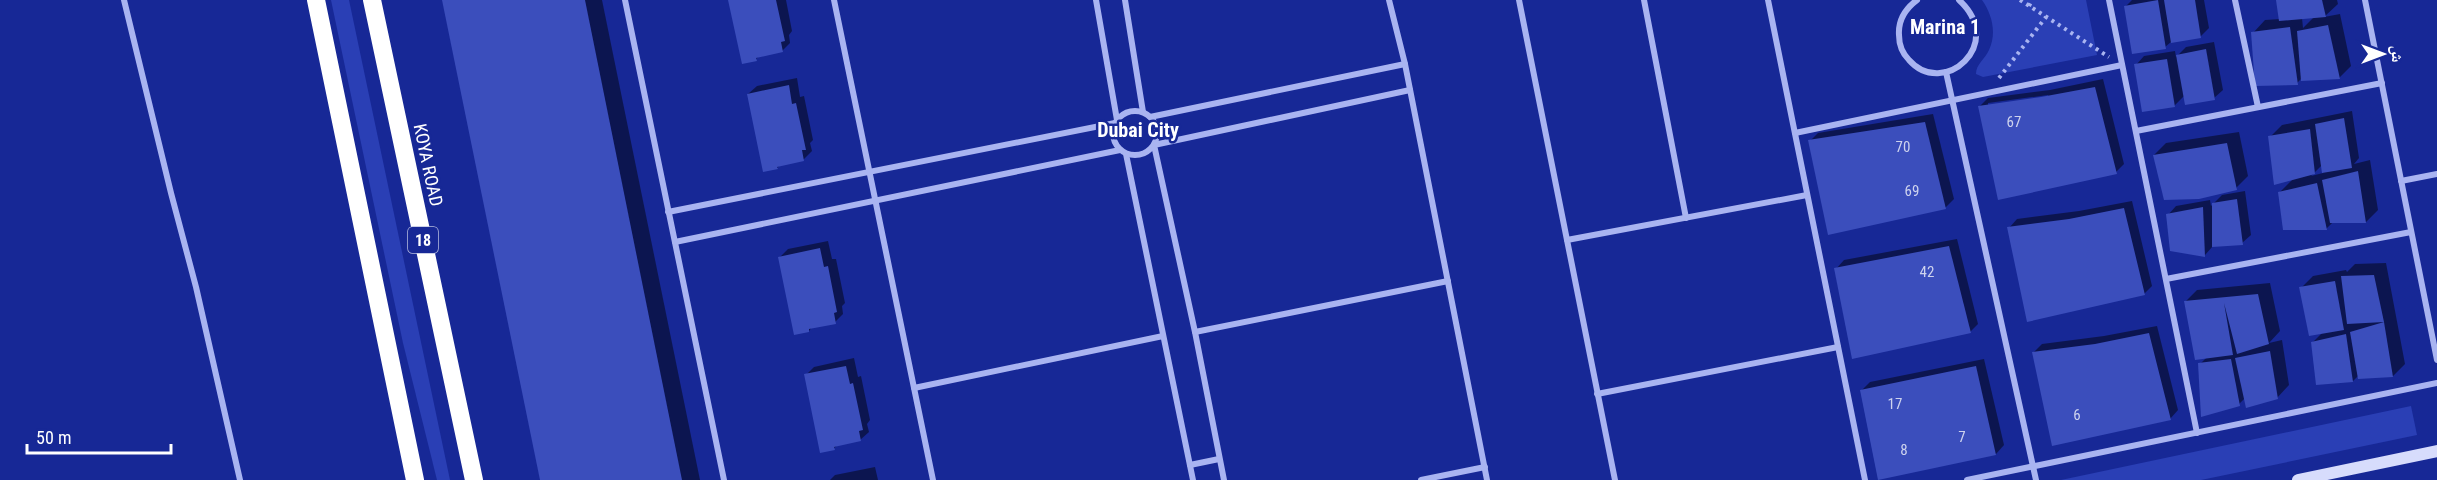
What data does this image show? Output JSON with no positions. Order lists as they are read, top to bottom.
{
  "streets": {
    "highway": ["KOYA ROAD", "18"]
  },
  "districts": ["Marina 1", "Dubai City"],
  "house_numbers": [
    "67",
    "70",
    "69",
    "42",
    "17",
    "6",
    "7",
    "8"
  ],
  "scale_bar": "50 m",
  "north": "right"
}
